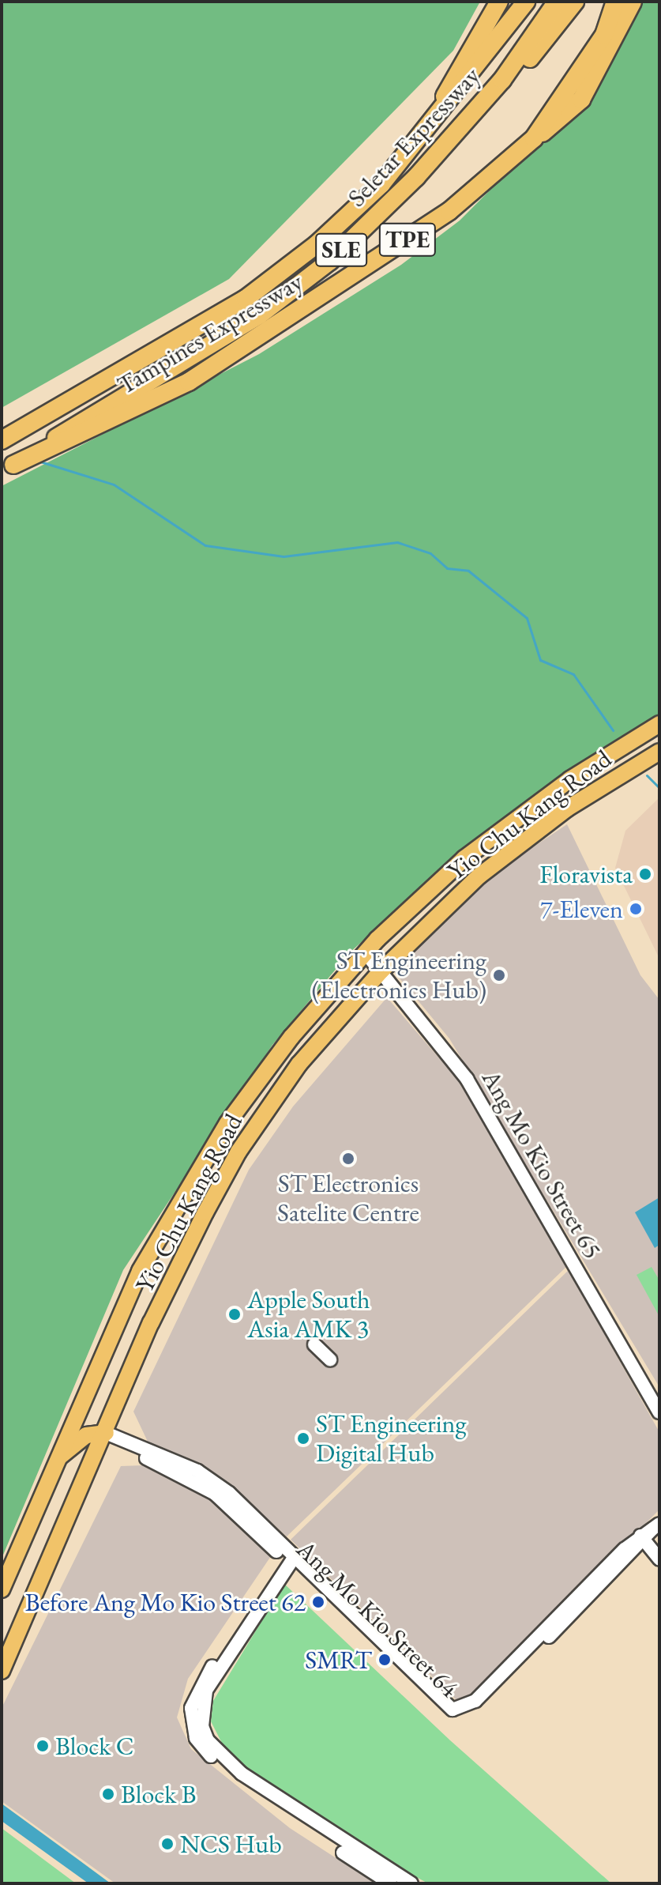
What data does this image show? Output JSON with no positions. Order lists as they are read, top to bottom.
{
  "streets": {
    "highway": [
      "Seletar Expressway",
      "TPE",
      "SLE",
      "Tampines Expressway"
    ],
    "main road": ["Yio Chu Kang Road"],
    "street": ["Ang Mo Kio Street 65", "Ang Mo Kio Street 64"]
  },
  "crossings": [
    ["Seletar Expressway", "Tampines Expressway"],
    ["Yio Chu Kang Road", "Ang Mo Kio Street 65"],
    ["Yio Chu Kang Road", "Ang Mo Kio Street 64"]
  ],
  "places": [
    "Floravista",
    "7-Eleven",
    "ST Engineering (Electronics Hub)",
    "ST Electronics Satelite Centre",
    "Apple South Asia AMK 3",
    "ST Engineering Digital Hub",
    "Before Ang Mo Kio Street 62",
    "SMRT",
    "Block C",
    "Block B",
    "NCS Hub"
  ]
}
